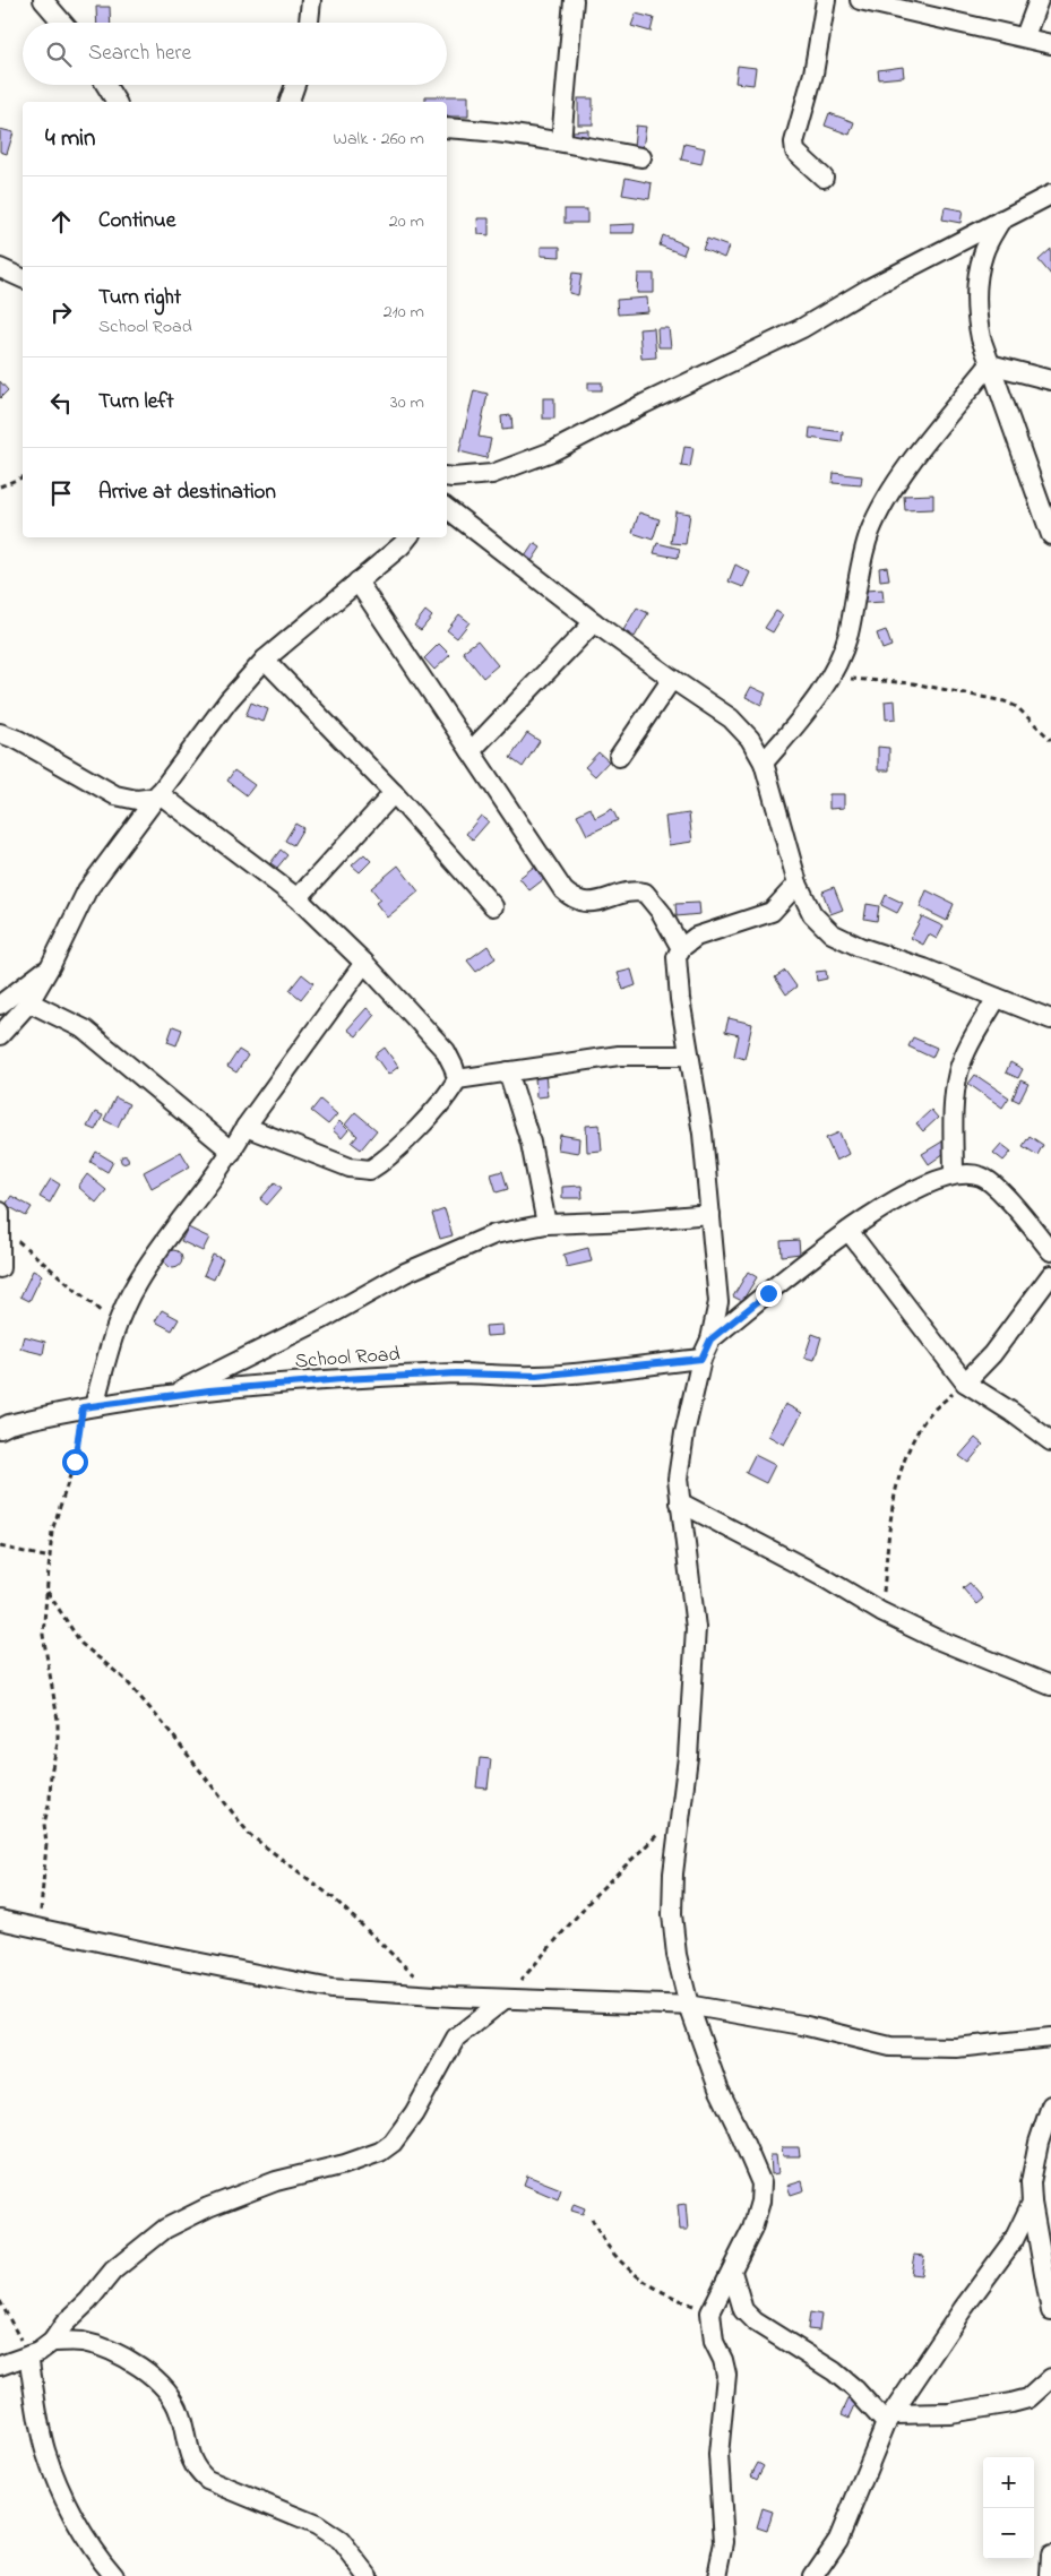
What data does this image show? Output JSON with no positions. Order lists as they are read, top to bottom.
{
  "streets": {
    "street": ["School Road"]
  },
  "page": {
    "search": "Search here",
    "heading": ["4 min", "Walk · 260 m"],
    "list": [
      ["Continue", "20 m"],
      ["Turn right", "School Road", "210 m"],
      ["Turn left", "30 m"],
      "Arrive at destination"
    ],
    "map_buttons": ["+", "−"]
  }
}
